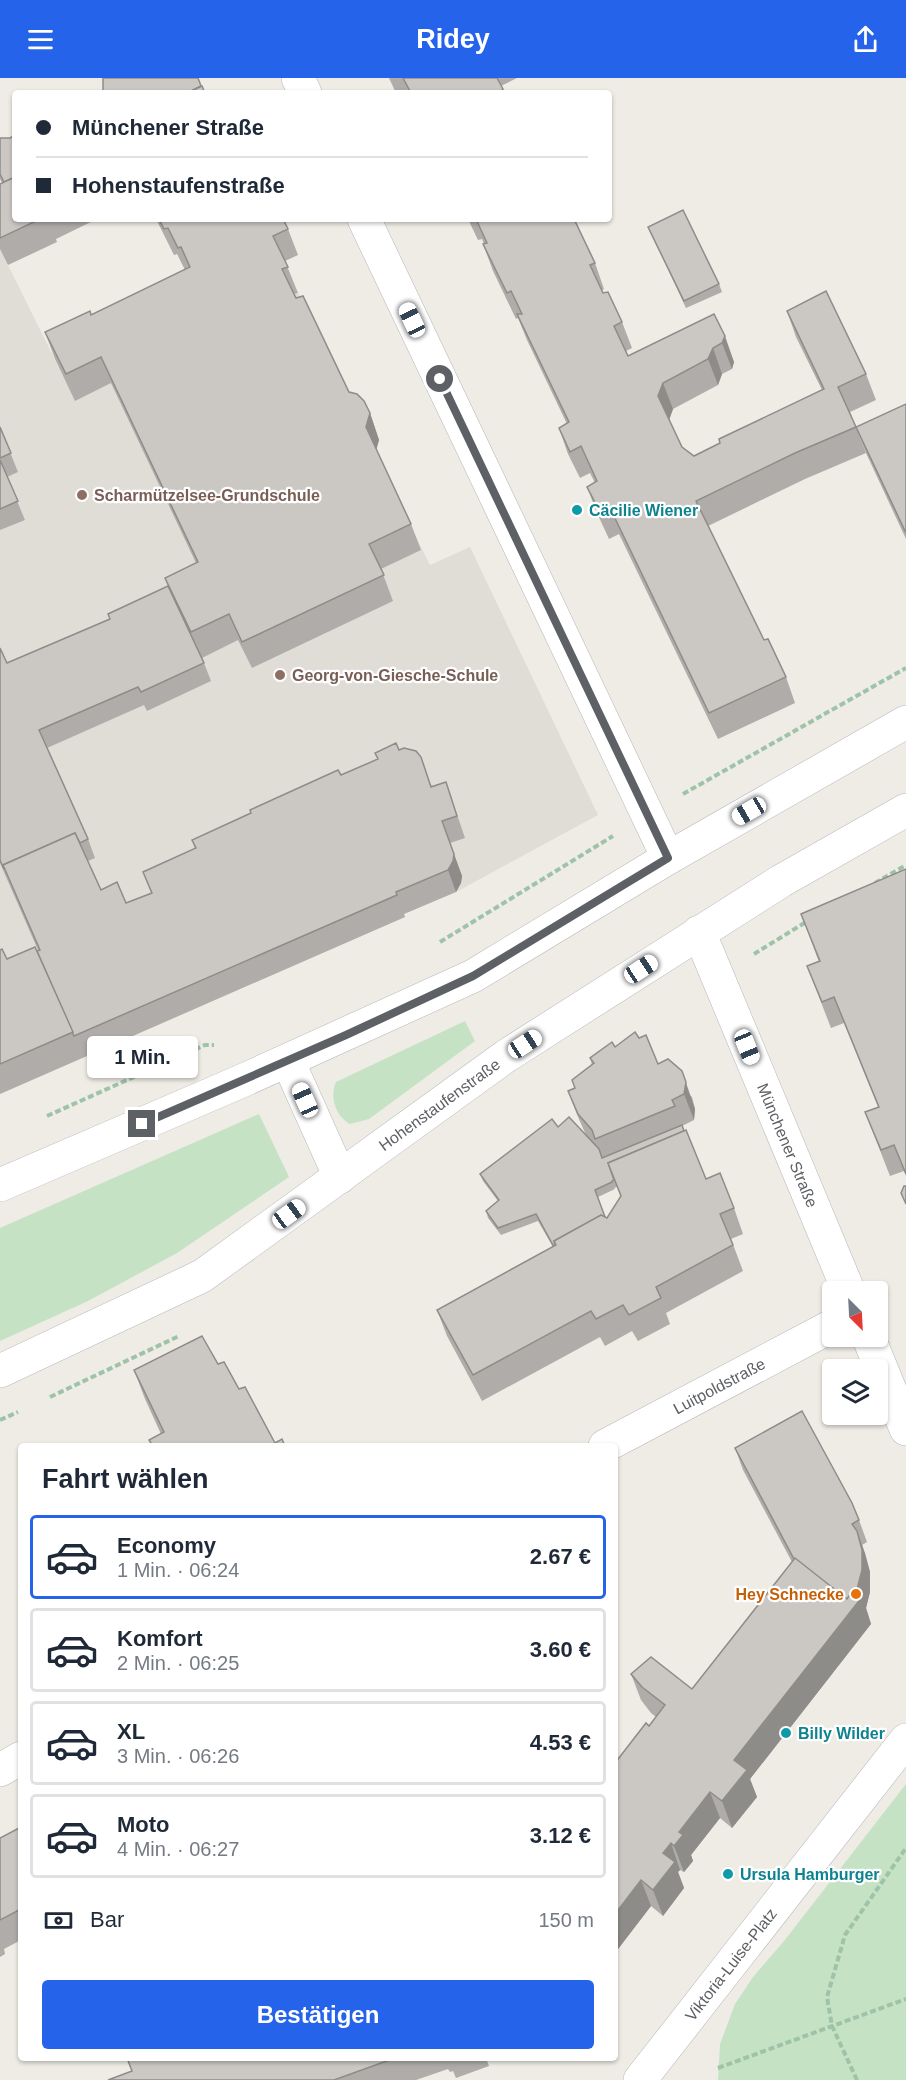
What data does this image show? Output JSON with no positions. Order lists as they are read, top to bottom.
{
  "streets": {
    "main road": [
      "Hohenstaufenstraße",
      "Münchener Straße",
      "Luitpoldstraße",
      "Viktoria-Luise-Platz"
    ]
  },
  "crossings": [
    ["Hohenstaufenstraße", "Münchener Straße"]
  ],
  "places": [
    "Scharmützelsee-Grundschule",
    "Cäcilie Wiener",
    "Georg-von-Giesche-Schule",
    "Hey Schnecke",
    "Billy Wilder",
    "Ursula Hamburger"
  ],
  "north": "bottom right",
  "page": {
    "header": "Ridey",
    "banner": ["Münchener Straße", "Hohenstaufenstraße"],
    "bubble": "1 Min.",
    "heading": "Fahrt wählen",
    "list": [
      {
        "name": "Economy",
        "note": "1 Min. · 06:24",
        "value": "2.67 €"
      },
      {
        "name": "Komfort",
        "note": "2 Min. · 06:25",
        "value": "3.60 €"
      },
      {
        "name": "XL",
        "note": "3 Min. · 06:26",
        "value": "4.53 €"
      },
      {
        "name": "Moto",
        "note": "4 Min. · 06:27",
        "value": "3.12 €"
      }
    ],
    "pay": ["Bar", "150 m"],
    "buttons": "Bestätigen"
  }
}
